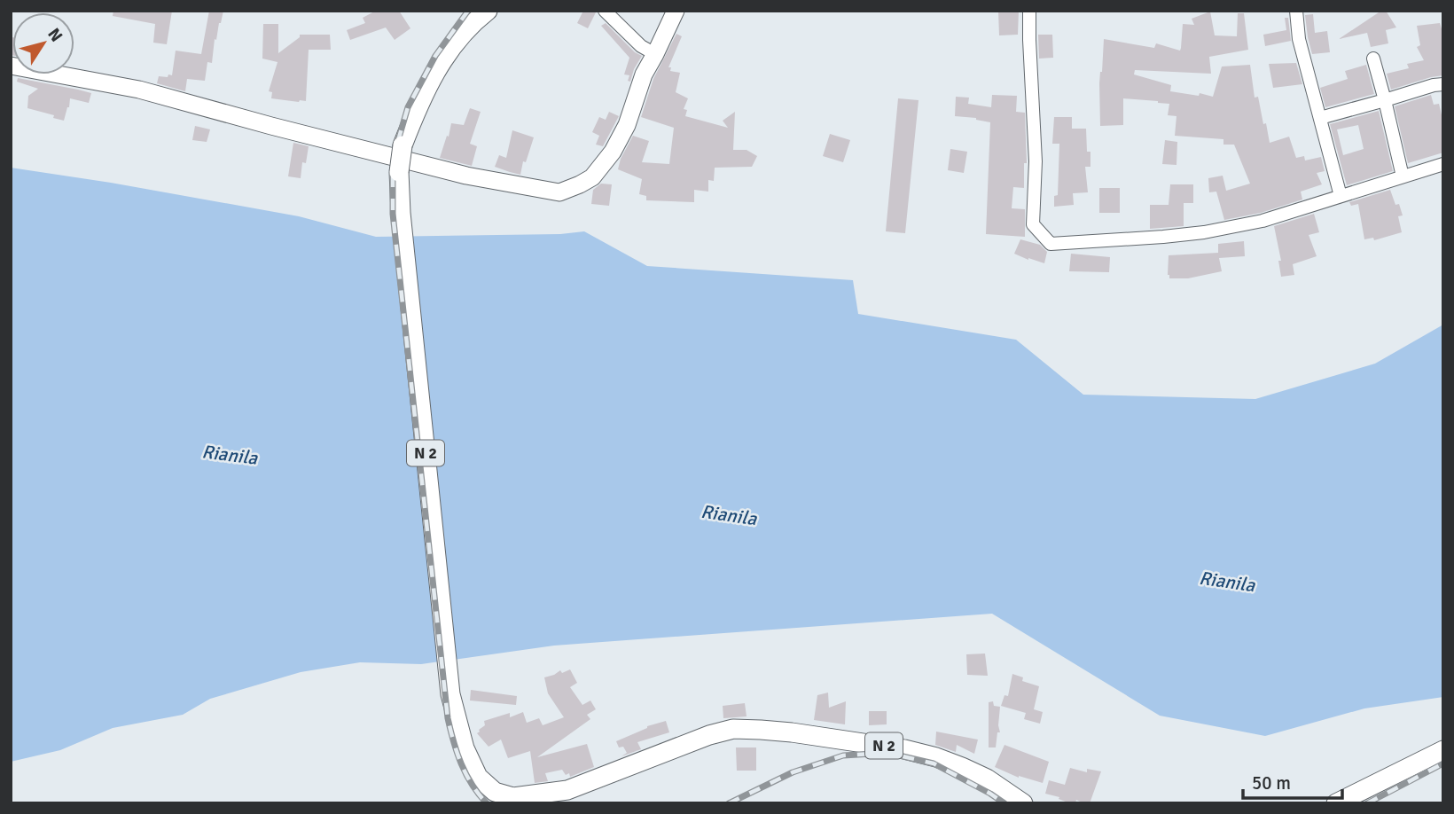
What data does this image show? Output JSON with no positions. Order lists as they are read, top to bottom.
{
  "streets": {
    "main road": ["N 2"]
  },
  "water": ["Rianila"],
  "scale_bar": "50 m",
  "north": "top right"
}
